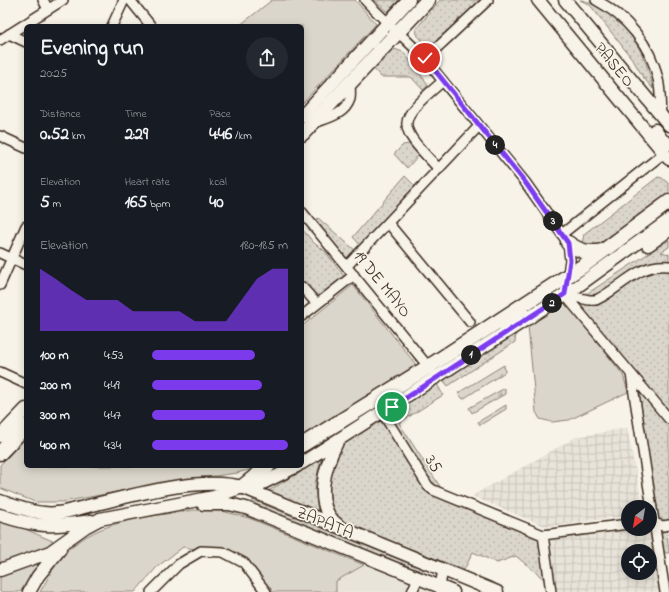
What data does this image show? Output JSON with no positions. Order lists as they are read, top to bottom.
{
  "streets": {
    "main road": ["PASEO", "ZAPATA"],
    "street": ["19 DE MAYO", "35"]
  },
  "north": "bottom left",
  "page": {
    "heading": ["Evening run", "20:25"],
    "stats": [
      ["Distance", "0.52 km"],
      ["Time", "2:29"],
      ["Pace", "4:46 /km"],
      ["Elevation", "5 m"],
      ["Heart rate", "165 bpm"],
      ["kcal", "40"]
    ],
    "pins": [
      "4",
      "3",
      "2",
      "1"
    ],
    "chart": ["Elevation", "180–185 m"],
    "list": [
      {
        "name": "100 m",
        "note": "4:53"
      },
      {
        "name": "200 m",
        "note": "4:49"
      },
      {
        "name": "300 m",
        "note": "4:47"
      },
      {
        "name": "400 m",
        "note": "4:34"
      }
    ]
  }
}
